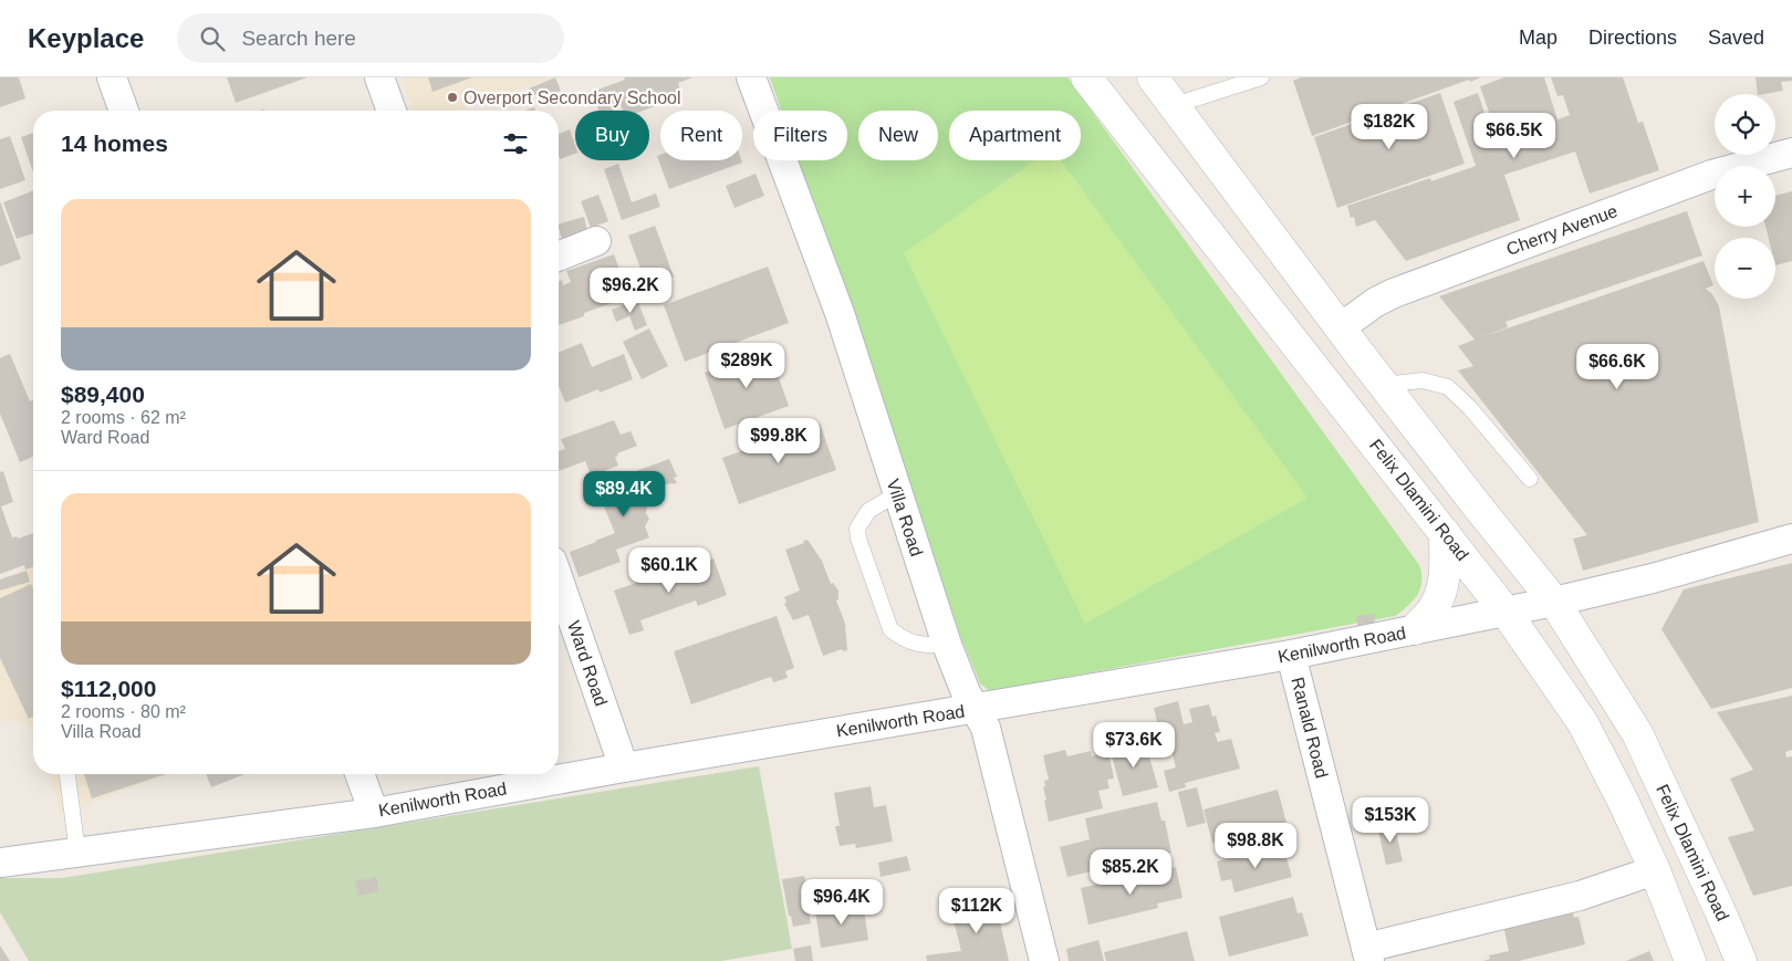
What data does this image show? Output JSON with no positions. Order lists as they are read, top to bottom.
{
  "streets": {
    "main road": ["Felix Dlamini Road"],
    "street": [
      "Cherry Avenue",
      "Villa Road",
      "Kenilworth Road",
      "Ward Road",
      "Ranald Road"
    ]
  },
  "crossings": [
    ["Cherry Avenue", "Felix Dlamini Road"],
    ["Felix Dlamini Road", "Kenilworth Road"],
    ["Villa Road", "Kenilworth Road"],
    ["Kenilworth Road", "Ward Road"],
    ["Kenilworth Road", "Ranald Road"]
  ],
  "places": ["Overport Secondary School"],
  "page": {
    "header": "Keyplace",
    "search": "Search here",
    "nav": ["Map", "Directions", "Saved"],
    "map_buttons": ["+", "−"],
    "price": [
      "$182K",
      "$66.5K",
      "$96.2K",
      "$289K",
      "$66.6K",
      "$99.8K",
      "$89.4K",
      "$60.1K",
      "$73.6K",
      "$153K",
      "$98.8K",
      "$85.2K",
      "$96.4K",
      "$112K"
    ],
    "chip": [
      "Buy",
      "Rent",
      "Filters",
      "New",
      "Apartment"
    ],
    "heading": "14 homes",
    "list": [
      {
        "name": "$89,400",
        "note": "2 rooms · 62 m² · Ward Road"
      },
      {
        "name": "$112,000",
        "note": "2 rooms · 80 m² · Villa Road"
      }
    ]
  }
}
